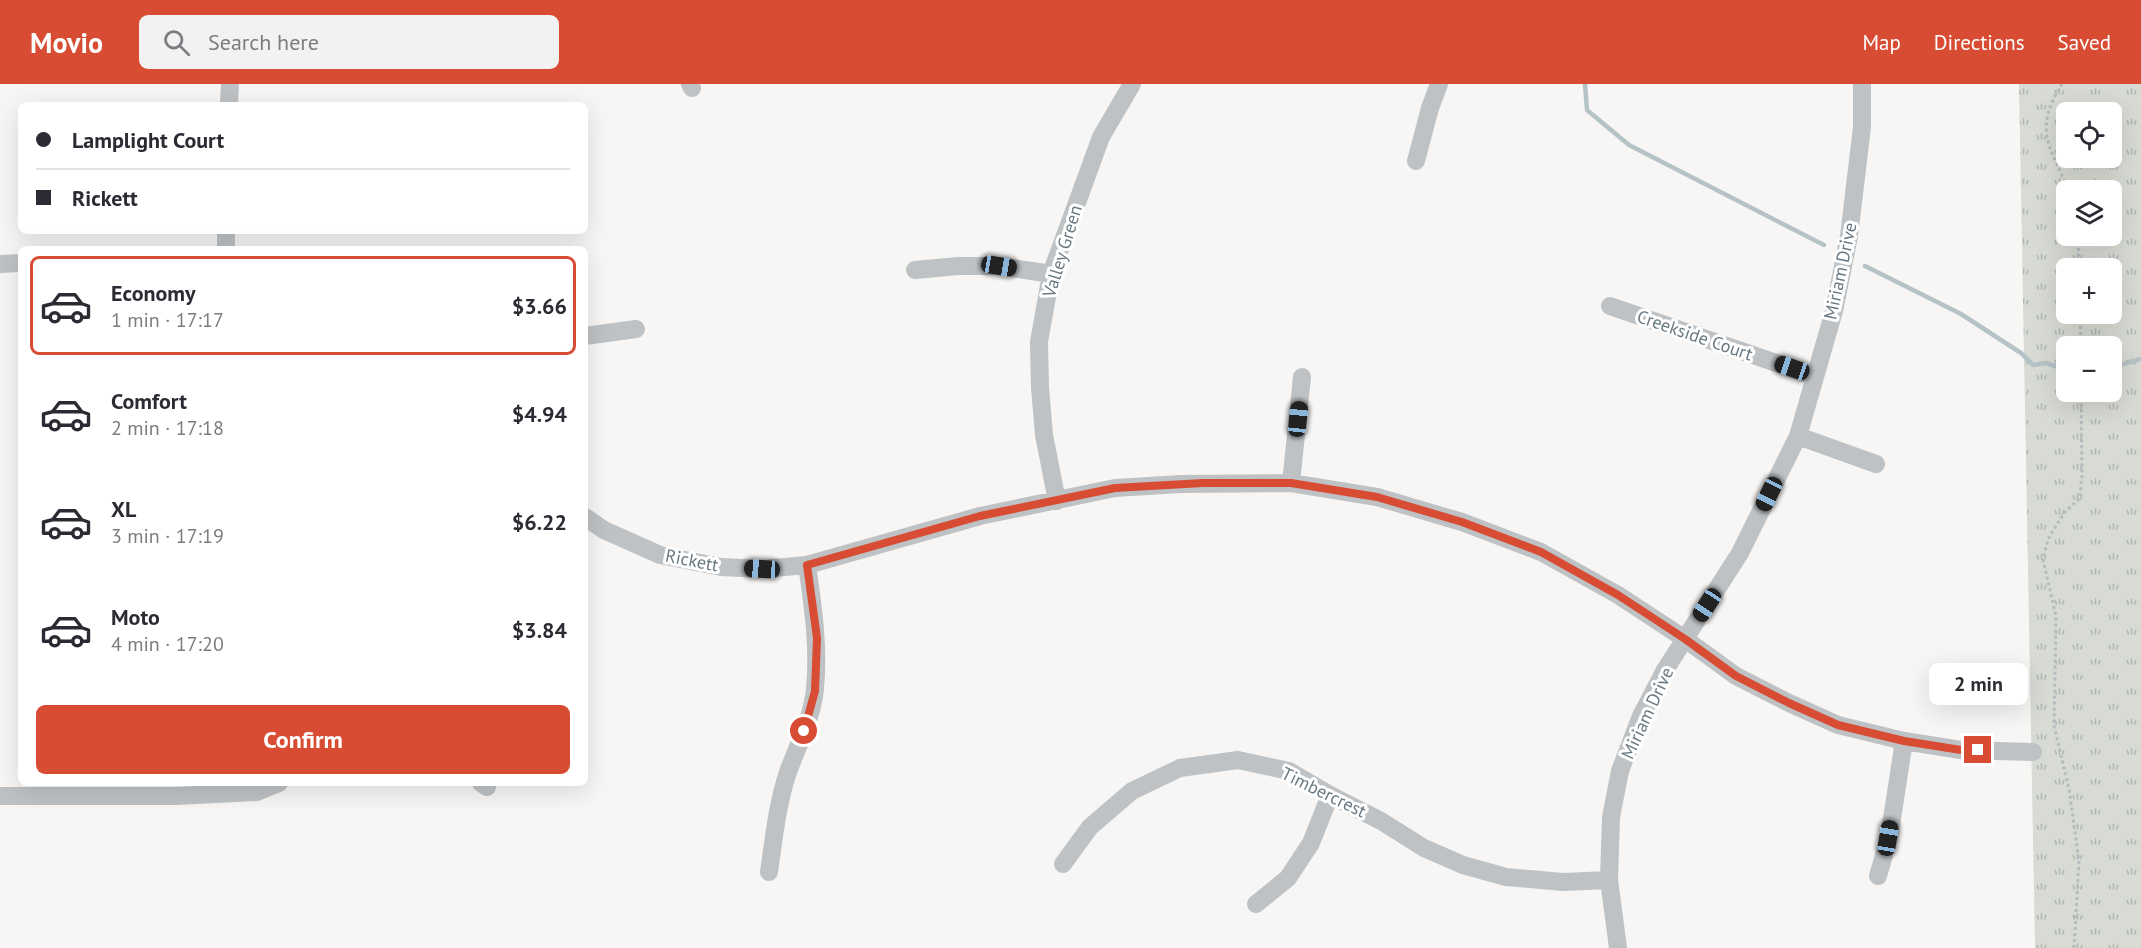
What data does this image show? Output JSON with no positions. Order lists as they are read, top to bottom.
{
  "streets": {
    "street": [
      "Valley Green",
      "Miriam Drive",
      "Creekside Court",
      "Rickett",
      "Timbercrest"
    ]
  },
  "crossings": [
    ["Valley Green", "Rickett"],
    ["Miriam Drive", "Creekside Court"],
    ["Miriam Drive", "Rickett"],
    ["Miriam Drive", "Timbercrest"]
  ],
  "page": {
    "header": "Movio",
    "search": "Search here",
    "nav": ["Map", "Directions", "Saved"],
    "map_buttons": ["+", "−"],
    "banner": ["Lamplight Court", "Rickett"],
    "list": [
      {
        "name": "Economy",
        "note": "1 min · 17:17",
        "value": "$3.66"
      },
      {
        "name": "Comfort",
        "note": "2 min · 17:18",
        "value": "$4.94"
      },
      {
        "name": "XL",
        "note": "3 min · 17:19",
        "value": "$6.22"
      },
      {
        "name": "Moto",
        "note": "4 min · 17:20",
        "value": "$3.84"
      }
    ],
    "bubble": "2 min",
    "buttons": "Confirm"
  }
}
